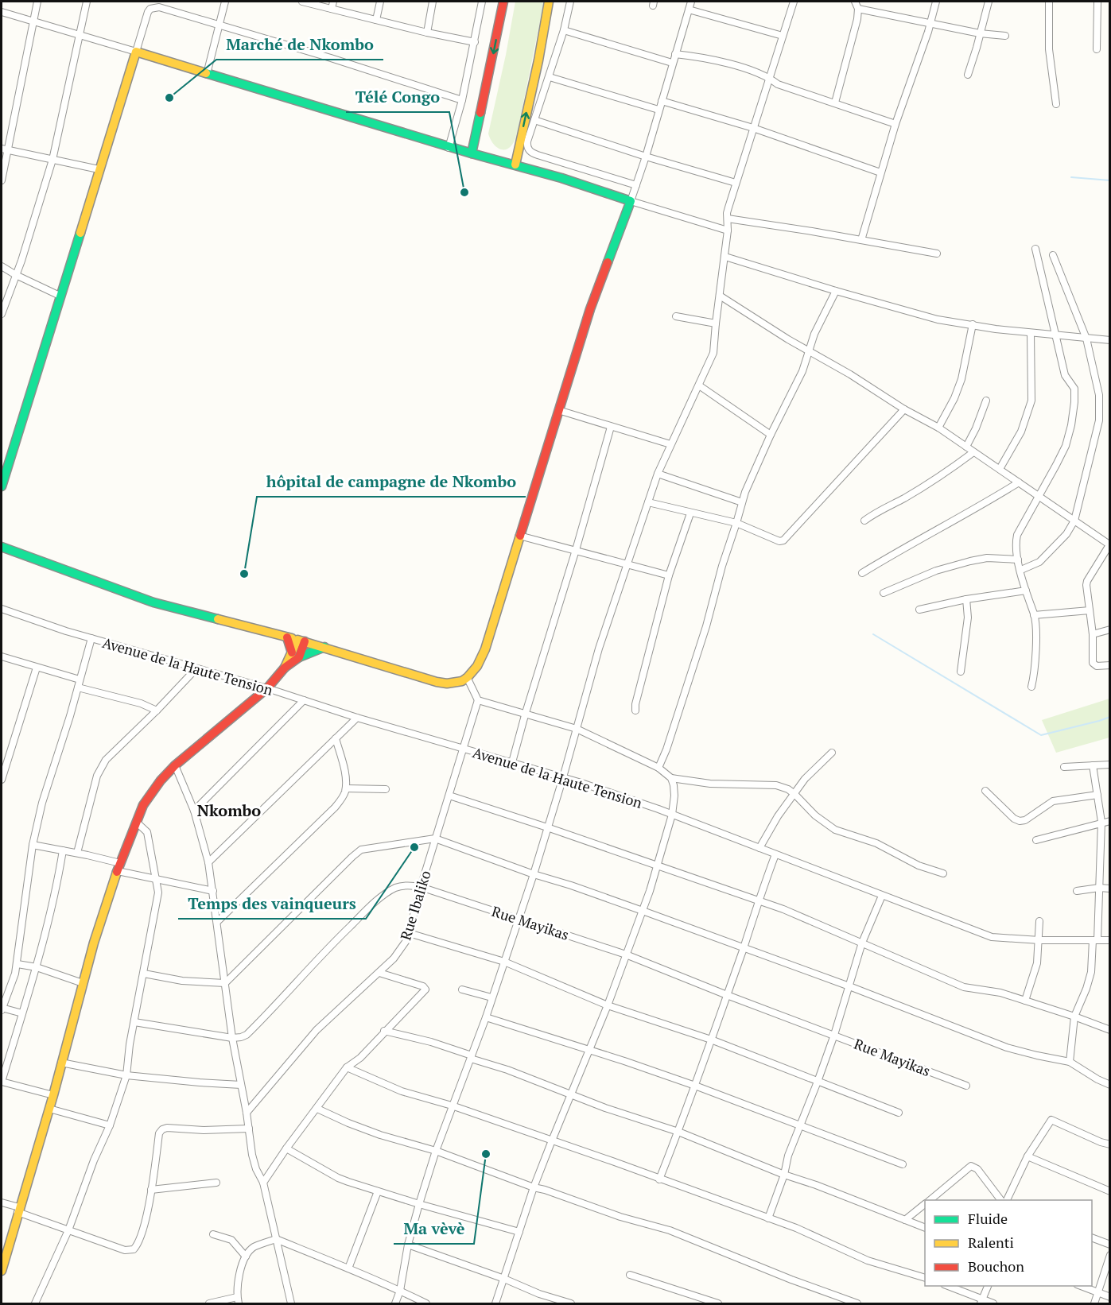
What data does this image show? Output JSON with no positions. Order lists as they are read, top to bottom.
{
  "streets": {
    "street": ["Avenue de la Haute Tension", "Rue Ibaliko", "Rue Mayikas"]
  },
  "crossings": [
    ["Avenue de la Haute Tension", "Rue Ibaliko"],
    ["Rue Ibaliko", "Rue Mayikas"]
  ],
  "districts": ["Nkombo"],
  "places": [
    "Marché de Nkombo",
    "Télé Congo",
    "hôpital de campagne de Nkombo",
    "Temps des vainqueurs",
    "Ma vèvè"
  ],
  "legend": ["Fluide", "Ralenti", "Bouchon"]
}
